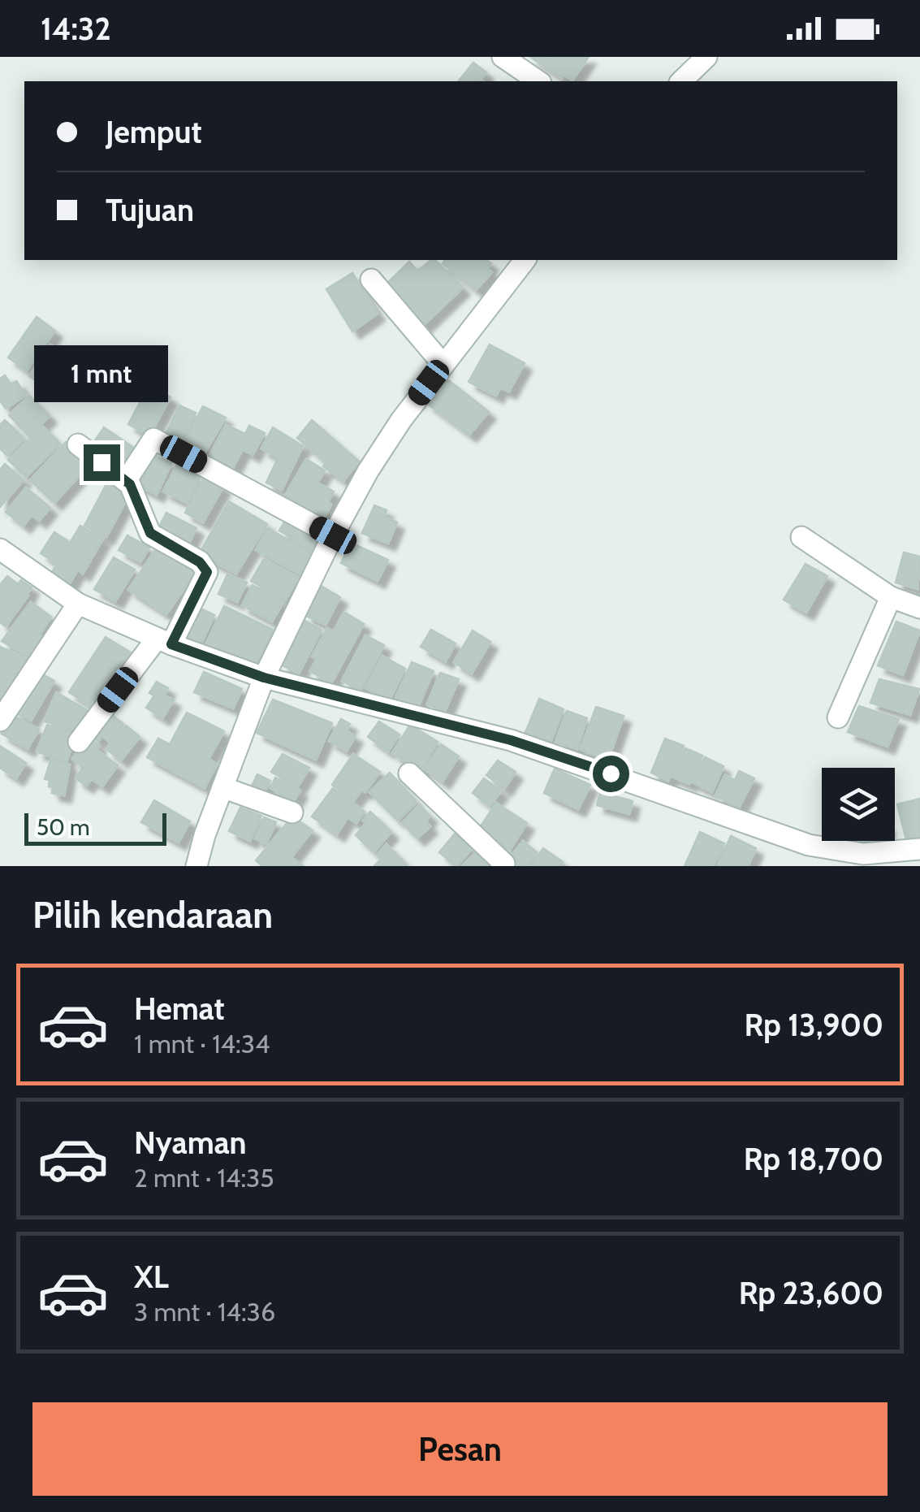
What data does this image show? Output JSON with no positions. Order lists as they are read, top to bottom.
{
  "scale_bar": "50 m",
  "page": {
    "status": "14:32",
    "banner": ["Jemput", "Tujuan"],
    "bubble": "1 mnt",
    "scale": "50 m",
    "heading": "Pilih kendaraan",
    "list": [
      {
        "name": "Hemat",
        "note": "1 mnt · 14:34",
        "value": "Rp 13,900"
      },
      {
        "name": "Nyaman",
        "note": "2 mnt · 14:35",
        "value": "Rp 18,700"
      },
      {
        "name": "XL",
        "note": "3 mnt · 14:36",
        "value": "Rp 23,600"
      }
    ],
    "buttons": "Pesan"
  }
}
